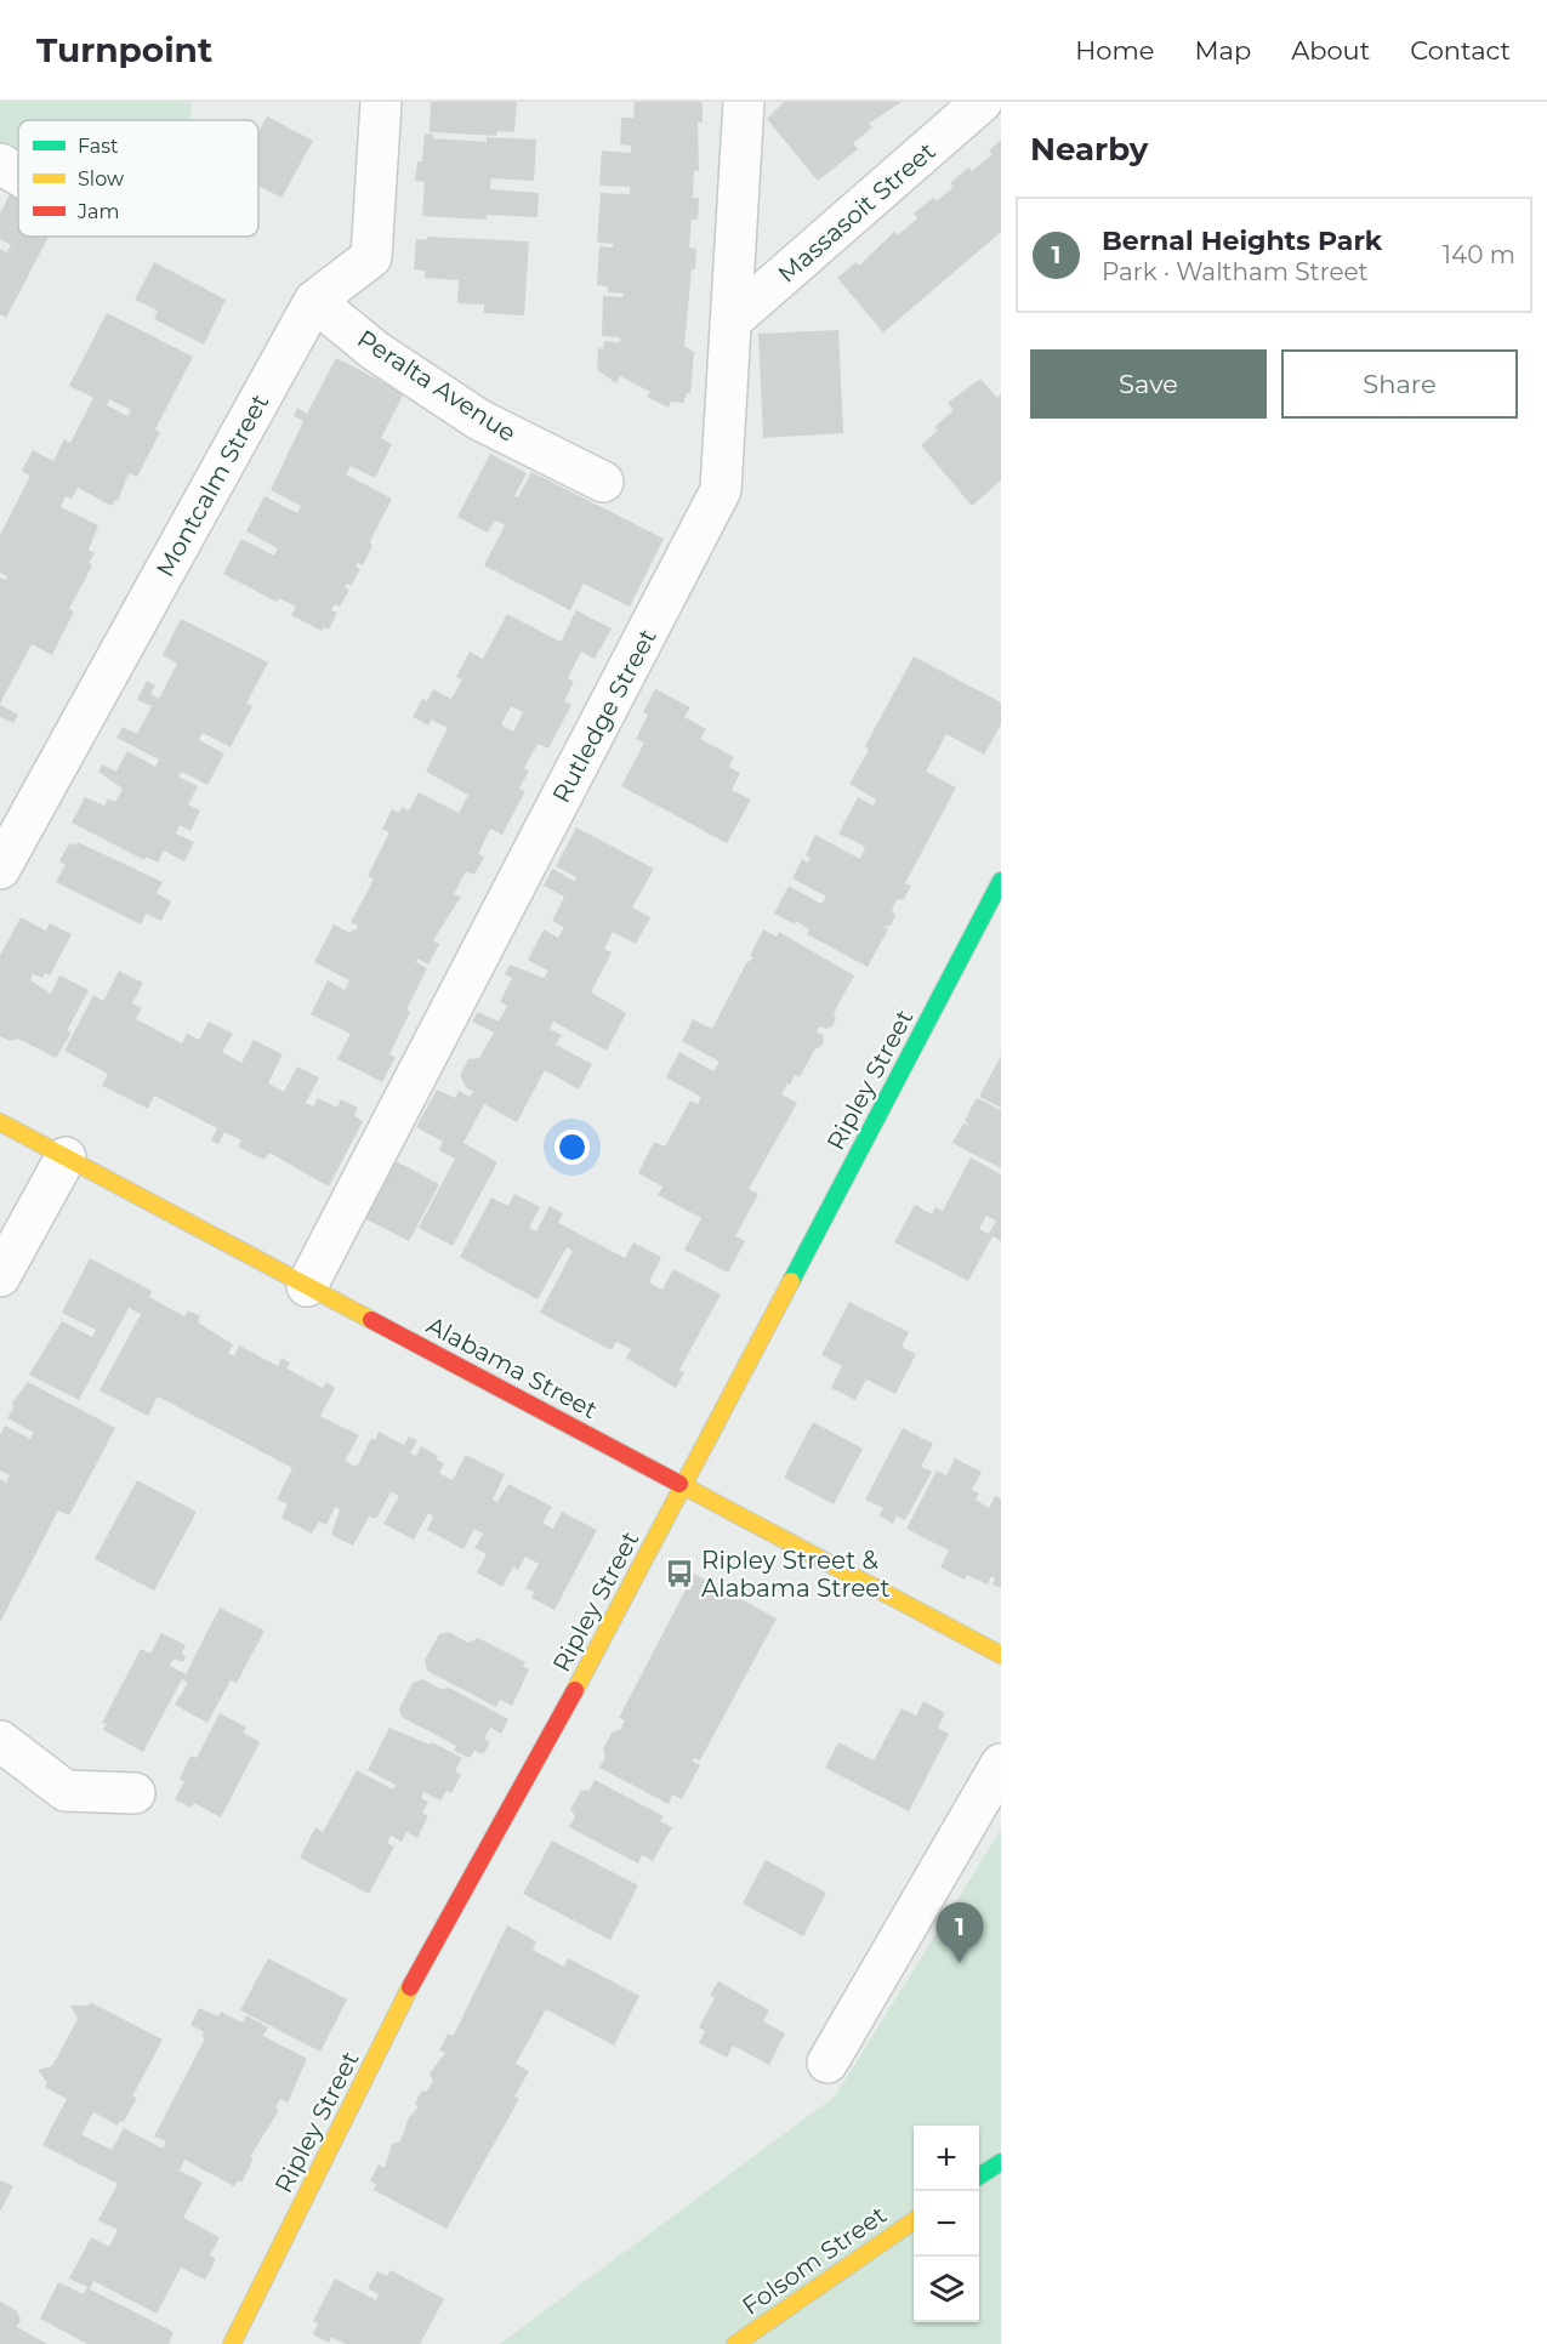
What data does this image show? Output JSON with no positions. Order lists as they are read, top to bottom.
{
  "streets": {
    "street": [
      "Massasoit Street",
      "Peralta Avenue",
      "Montcalm Street",
      "Rutledge Street",
      "Ripley Street",
      "Alabama Street",
      "Folsom Street"
    ]
  },
  "crossings": [
    ["Massasoit Street", "Rutledge Street"],
    ["Peralta Avenue", "Montcalm Street"],
    ["Rutledge Street", "Alabama Street"],
    ["Ripley Street", "Alabama Street"]
  ],
  "places": {
    "bus stop": ["Ripley Street & Alabama Street"]
  },
  "legend": ["Fast", "Slow", "Jam"],
  "page": {
    "header": "Turnpoint",
    "nav": [
      "Home",
      "Map",
      "About",
      "Contact"
    ],
    "heading": "Nearby",
    "list": [
      {
        "mark": "1",
        "name": "Bernal Heights Park",
        "note": "Park · Waltham Street",
        "value": "140 m"
      }
    ],
    "buttons": ["Save", "Share"],
    "pins": "1",
    "map_buttons": ["+", "−"]
  }
}
